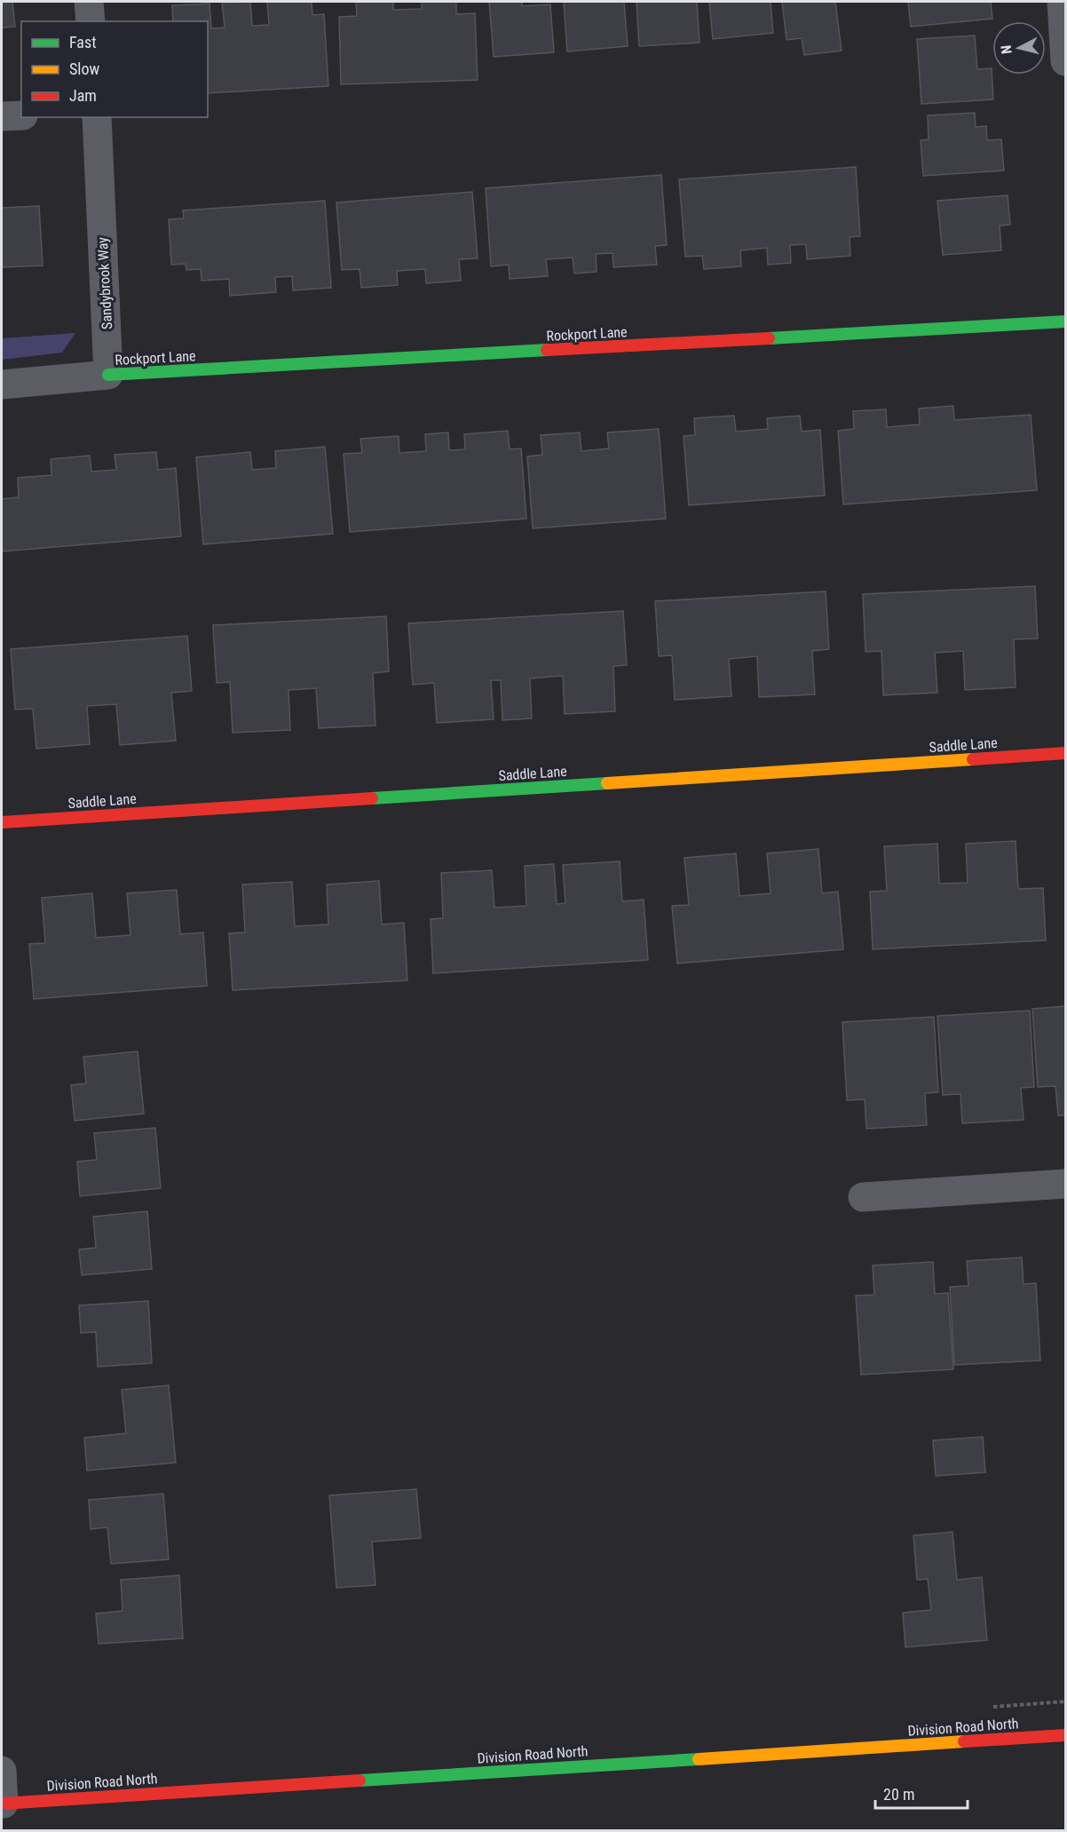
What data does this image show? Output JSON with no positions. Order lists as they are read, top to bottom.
{
  "streets": {
    "street": [
      "Sandybrook Way",
      "Rockport Lane",
      "Saddle Lane",
      "Division Road North"
    ]
  },
  "crossings": [
    ["Sandybrook Way", "Rockport Lane"]
  ],
  "legend": ["Fast", "Slow", "Jam"],
  "scale_bar": "20 m",
  "north": "left"
}
